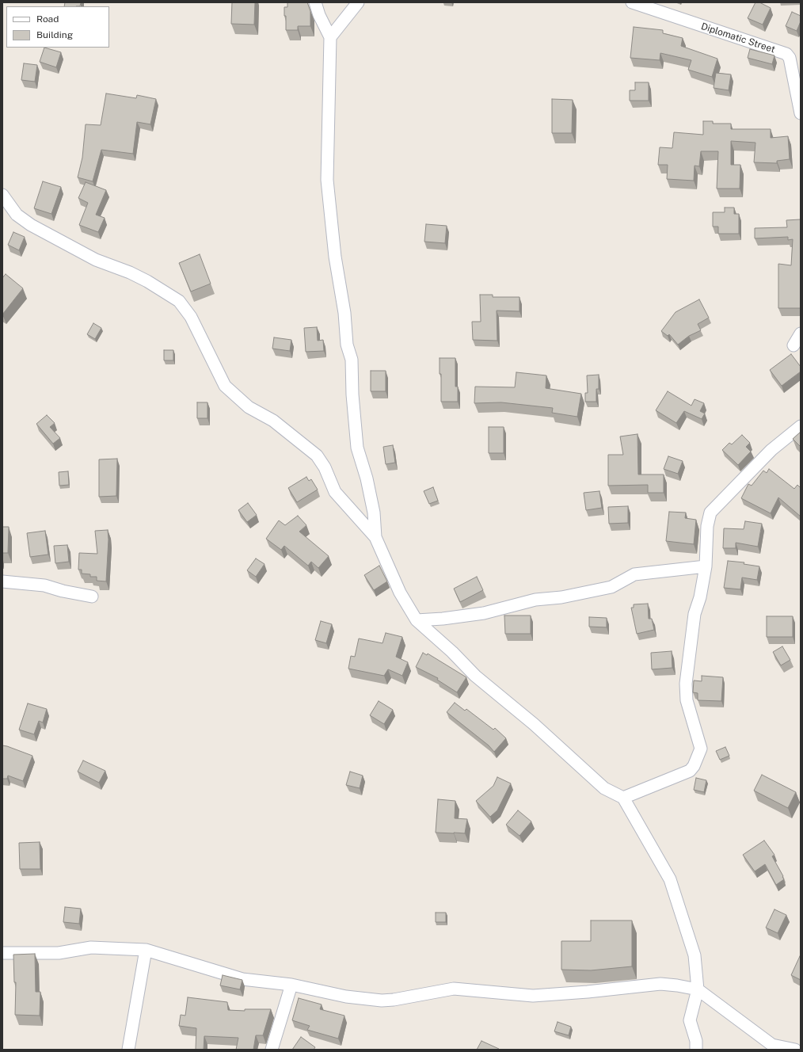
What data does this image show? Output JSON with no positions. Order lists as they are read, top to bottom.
{
  "streets": {
    "street": ["Diplomatic Street"]
  },
  "legend": ["Road", "Building"]
}
